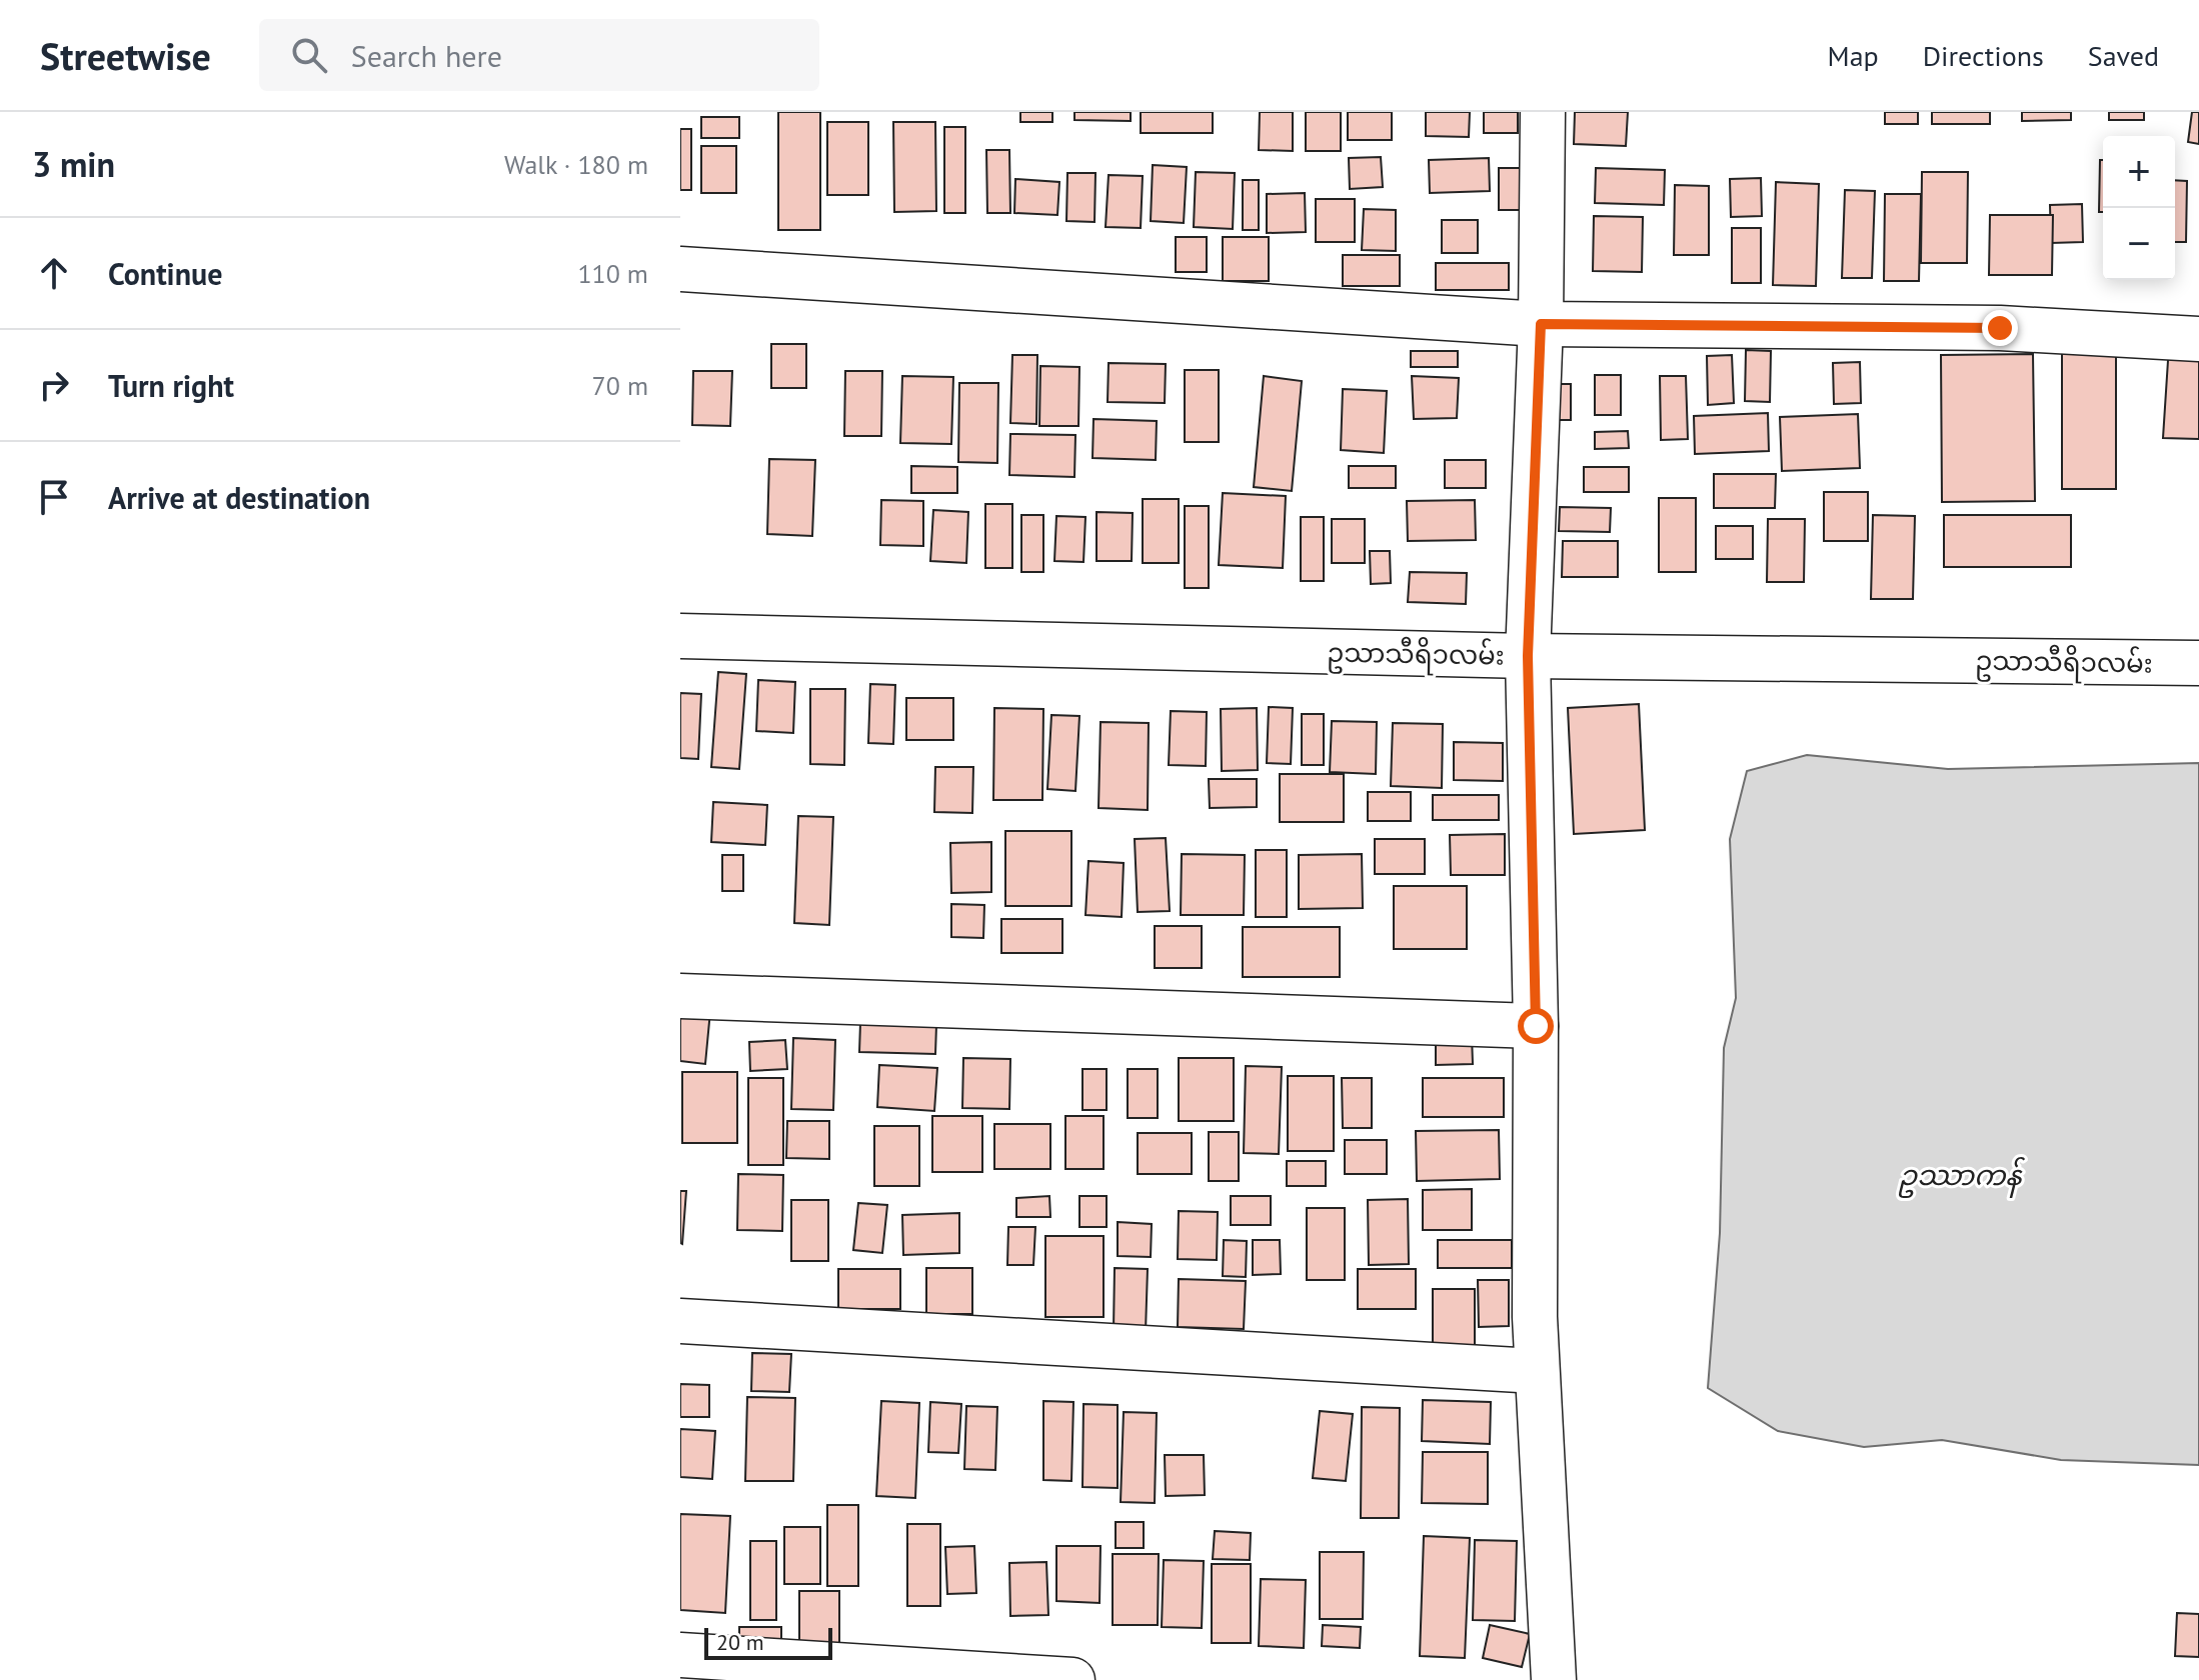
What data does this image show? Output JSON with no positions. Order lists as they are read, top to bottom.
{
  "streets": {
    "street": ["ဥသာသီရိ၁လမ်း"]
  },
  "water": ["ဥဿာကန်"],
  "scale_bar": "20 m",
  "page": {
    "header": "Streetwise",
    "search": "Search here",
    "nav": ["Map", "Directions", "Saved"],
    "heading": ["3 min", "Walk · 180 m"],
    "map_buttons": ["+", "−"],
    "list": [
      ["Continue", "110 m"],
      ["Turn right", "70 m"],
      "Arrive at destination"
    ],
    "scale": "20 m"
  }
}
